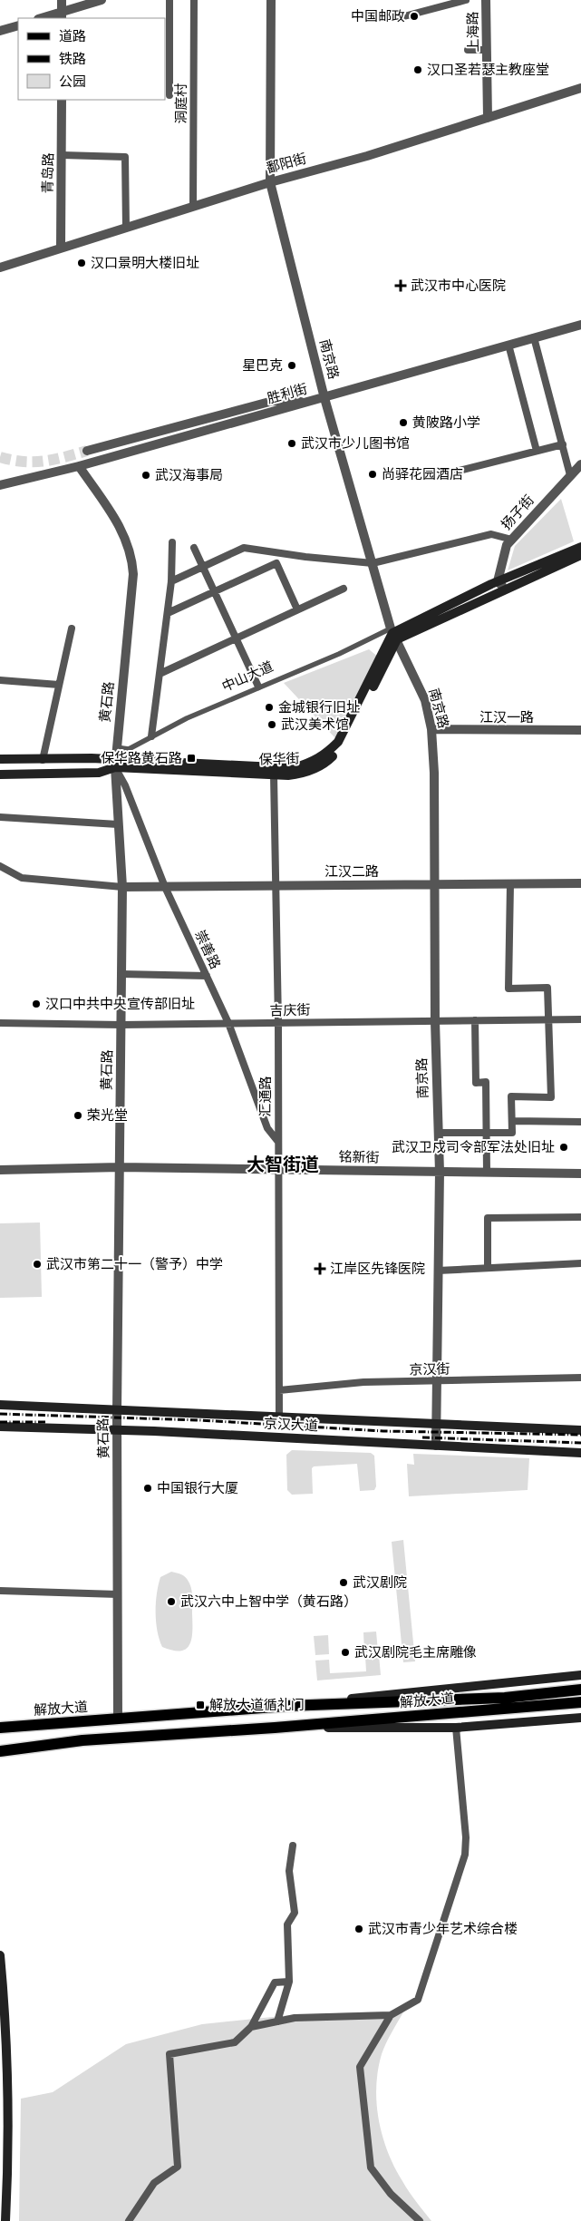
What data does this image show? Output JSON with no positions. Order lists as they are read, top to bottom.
{
  "streets": {
    "main road": [
      "中山大道",
      "保华街",
      "京汉大道",
      "解放大道"
    ],
    "street": [
      "上海路",
      "洞庭村",
      "鄱阳街",
      "青岛路",
      "南京路",
      "胜利街",
      "扬子街",
      "黄石路",
      "江汉一路",
      "江汉二路",
      "崇善路",
      "吉庆街",
      "汇通路",
      "铭新街",
      "京汉街"
    ]
  },
  "crossings": [
    ["上海路", "鄱阳街"],
    ["洞庭村", "鄱阳街"],
    ["鄱阳街", "青岛路"],
    ["鄱阳街", "南京路"],
    ["南京路", "胜利街"],
    ["南京路", "中山大道"],
    ["南京路", "江汉一路"],
    ["南京路", "保华街"],
    ["南京路", "江汉二路"],
    ["南京路", "吉庆街"],
    ["南京路", "铭新街"],
    ["南京路", "京汉街"],
    ["南京路", "京汉大道"],
    ["胜利街", "黄石路"],
    ["扬子街", "中山大道"],
    ["中山大道", "黄石路"],
    ["中山大道", "保华街"],
    ["黄石路", "保华街"],
    ["黄石路", "江汉二路"],
    ["黄石路", "崇善路"],
    ["黄石路", "吉庆街"],
    ["黄石路", "铭新街"],
    ["黄石路", "京汉大道"],
    ["黄石路", "解放大道"],
    ["保华街", "崇善路"],
    ["保华街", "汇通路"],
    ["江汉二路", "崇善路"],
    ["江汉二路", "汇通路"],
    ["崇善路", "吉庆街"],
    ["崇善路", "汇通路"],
    ["吉庆街", "汇通路"],
    ["汇通路", "铭新街"],
    ["汇通路", "京汉街"],
    ["汇通路", "京汉大道"]
  ],
  "districts": ["大智街道"],
  "places": {
    "other": [
      "中国邮政",
      "汉口圣若瑟主教座堂",
      "汉口景明大楼旧址",
      "星巴克",
      "黄陂路小学",
      "武汉市少儿图书馆",
      "尚驿花园酒店",
      "武汉海事局",
      "金城银行旧址",
      "武汉美术馆",
      "汉口中共中央宣传部旧址",
      "荣光堂",
      "武汉卫戍司令部军法处旧址",
      "武汉市第二十一（警予）中学",
      "中国银行大厦",
      "武汉剧院",
      "武汉六中上智中学（黄石路）",
      "武汉剧院毛主席雕像",
      "武汉市青少年艺术综合楼"
    ],
    "health": ["武汉市中心医院", "江岸区先锋医院"],
    "transit": ["保华路黄石路", "解放大道循礼门"]
  },
  "legend": ["道路", "铁路", "公园"]
}
